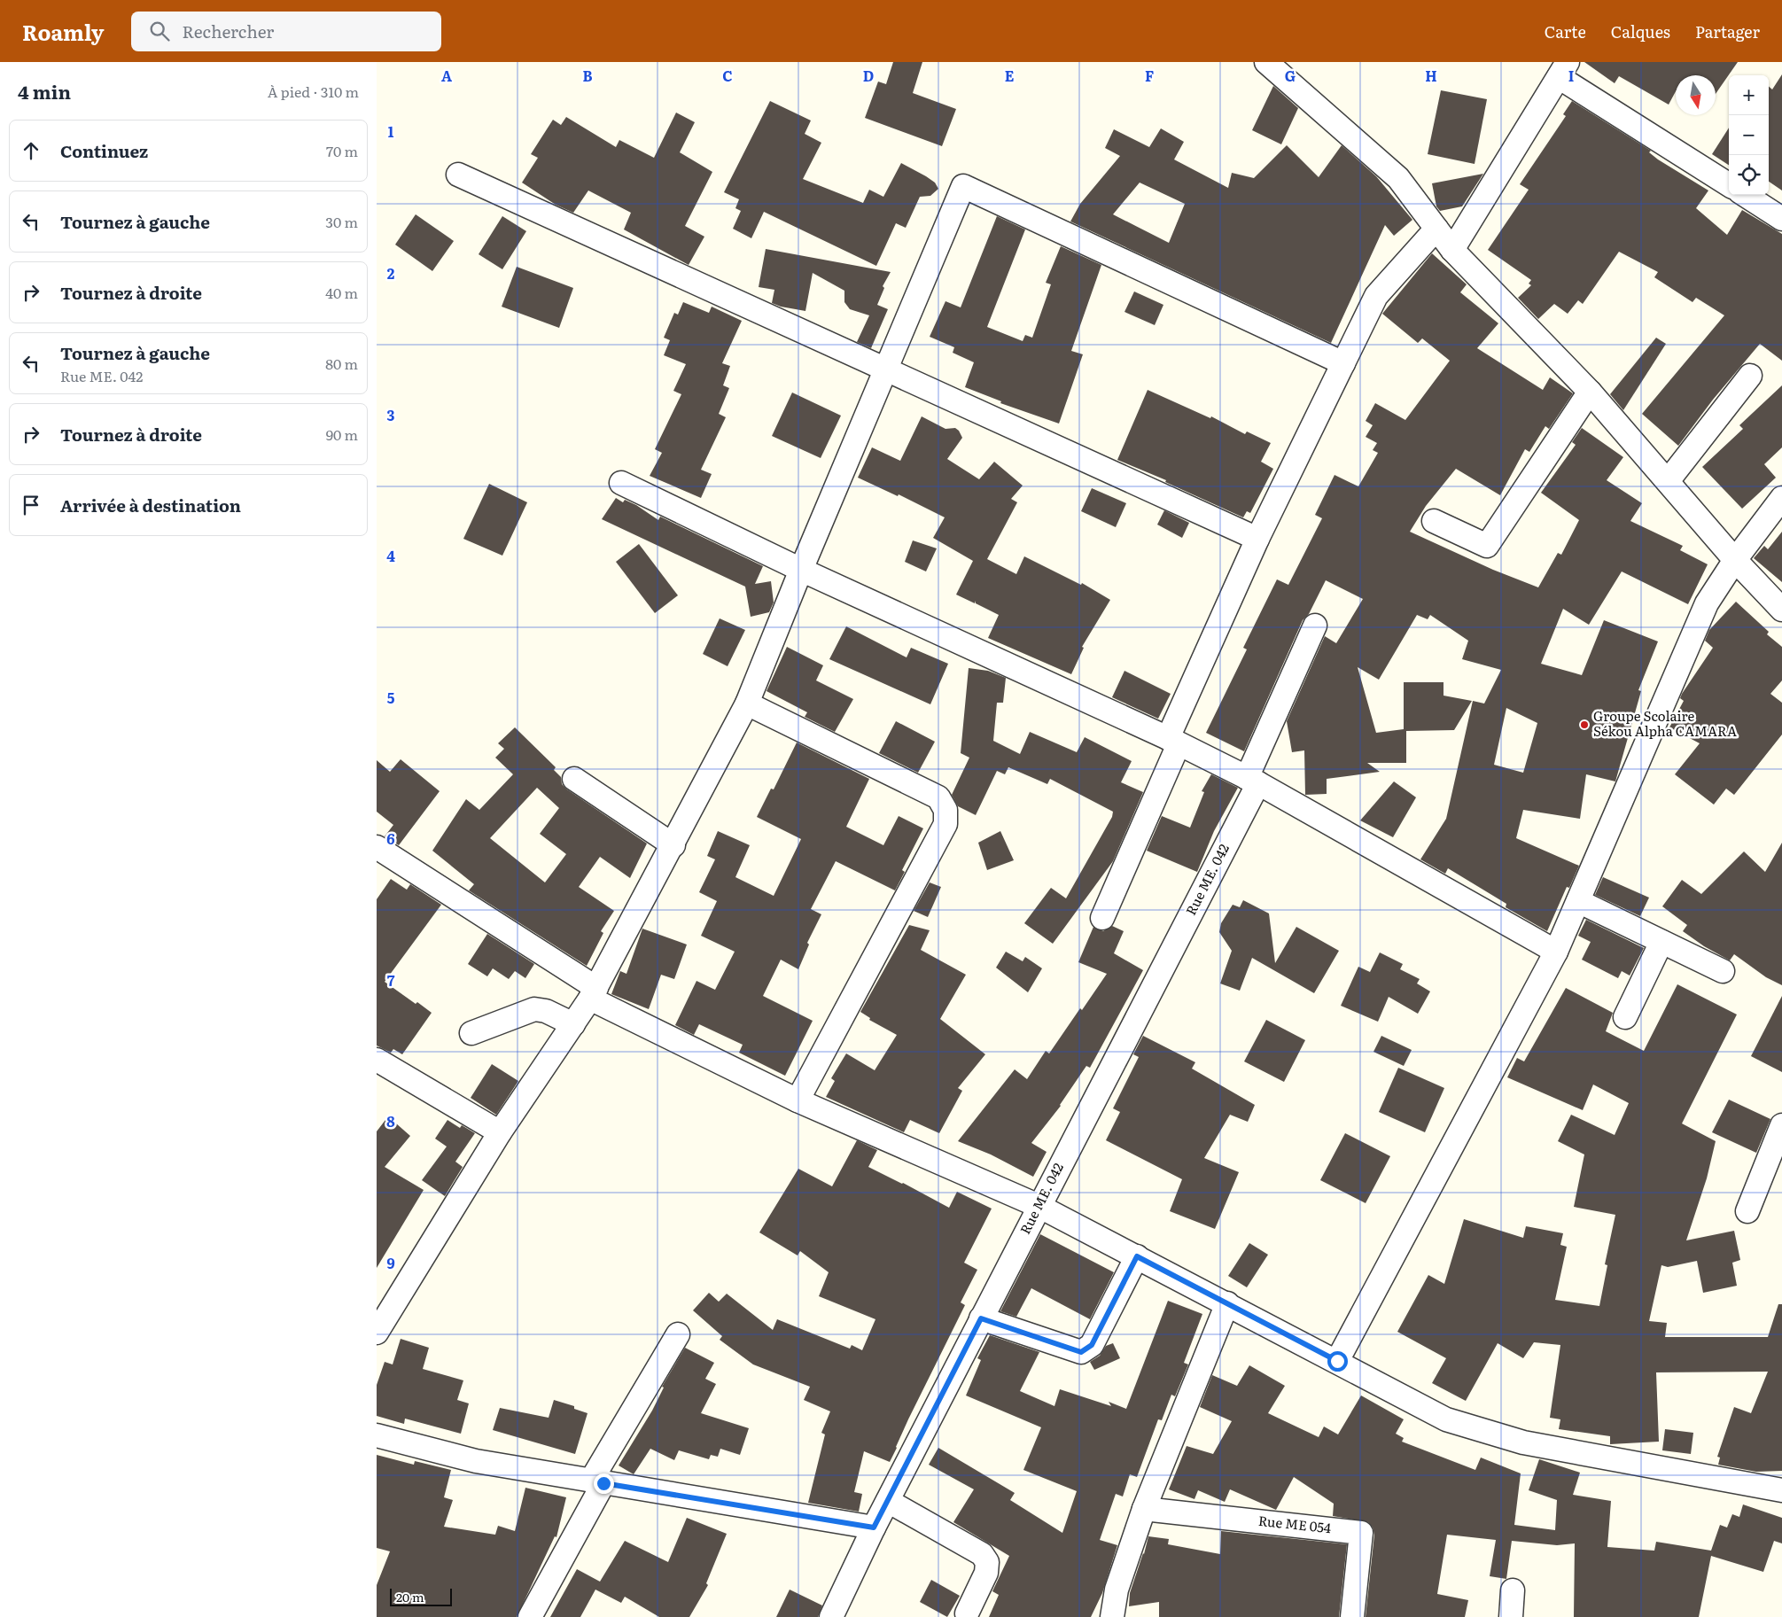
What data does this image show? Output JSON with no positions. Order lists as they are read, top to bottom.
{
  "streets": {
    "street": ["Rue ME. 042", "Rue ME 054"]
  },
  "places": ["Groupe Scolaire Sékou Alpha CAMARA"],
  "scale_bar": "20 m",
  "north": "bottom",
  "page": {
    "header": "Roamly",
    "search": "Rechercher",
    "nav": ["Carte", "Calques", "Partager"],
    "heading": ["4 min", "À pied · 310 m"],
    "map_buttons": ["+", "−"],
    "list": [
      ["Continuez", "70 m"],
      ["Tournez à gauche", "30 m"],
      ["Tournez à droite", "40 m"],
      ["Tournez à gauche", "Rue ME. 042", "80 m"],
      ["Tournez à droite", "90 m"],
      "Arrivée à destination"
    ],
    "scale": "20 m"
  },
  "grid": {
    "columns": [
      "A",
      "B",
      "C",
      "D",
      "E",
      "F",
      "G",
      "H",
      "I"
    ],
    "rows": [
      "1",
      "2",
      "3",
      "4",
      "5",
      "6",
      "7",
      "8",
      "9"
    ]
  }
}
